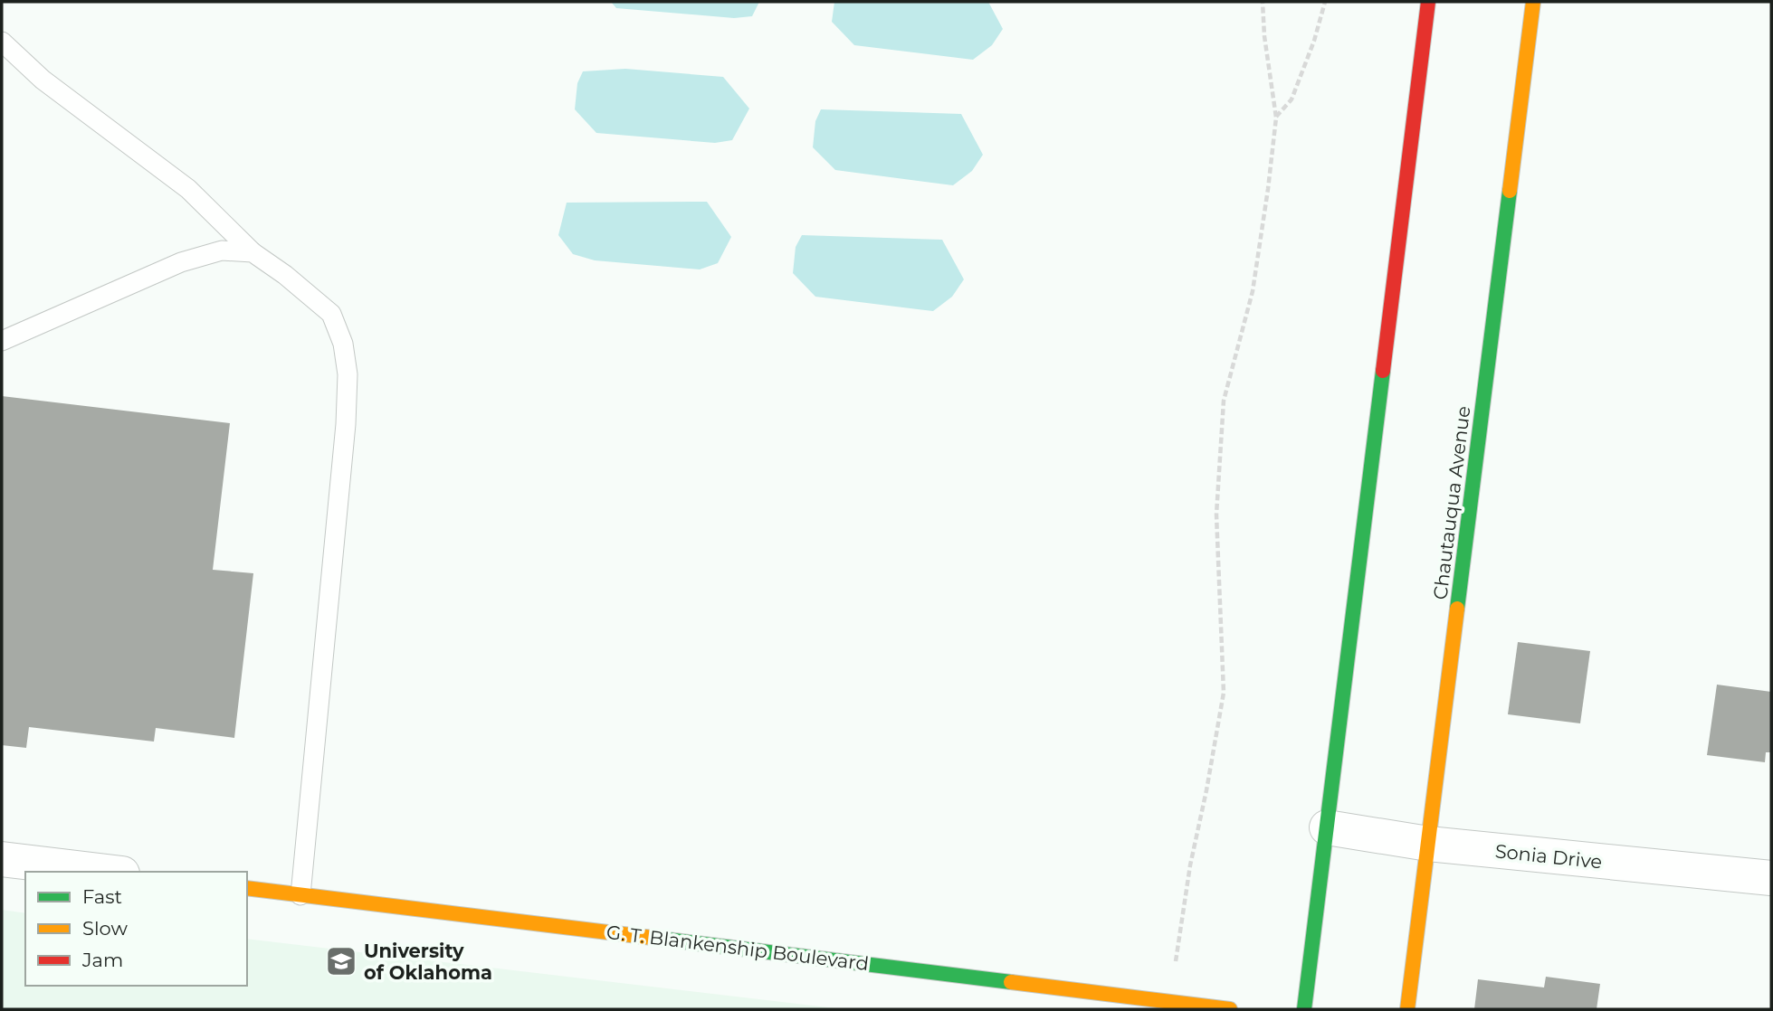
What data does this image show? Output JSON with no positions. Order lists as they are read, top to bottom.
{
  "streets": {
    "main road": ["Chautauqua Avenue", "G. T. Blankenship Boulevard"],
    "street": ["Sonia Drive"]
  },
  "crossings": [
    ["Chautauqua Avenue", "Sonia Drive"]
  ],
  "places": {
    "school or university": ["University of Oklahoma"]
  },
  "legend": ["Fast", "Slow", "Jam"]
}
